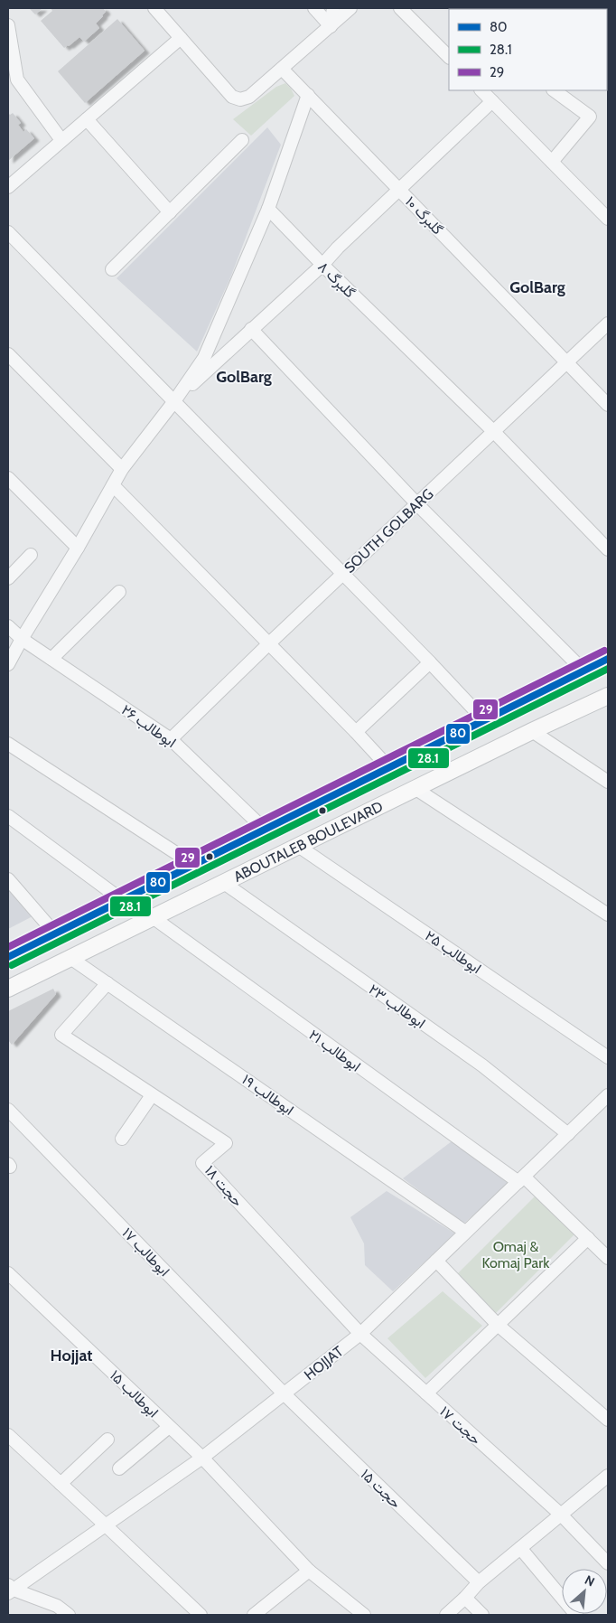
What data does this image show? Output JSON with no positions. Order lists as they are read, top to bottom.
{
  "streets": {
    "main road": ["ABOUTALEB BOULEVARD"],
    "street": [
      "گلبرگ ۱۰",
      "گلبرگ ۸",
      "SOUTH GOLBARG",
      "ابوطالب ۲۶",
      "ابوطالب ۲۵",
      "ابوطالب ۲۳",
      "ابوطالب ۲۱",
      "ابوطالب ۱۹",
      "حجت ۱۸",
      "ابوطالب ۱۷",
      "HOJJAT",
      "ابوطالب ۱۵",
      "حجت ۱۷",
      "حجت ۱۵"
    ]
  },
  "crossings": [
    ["گلبرگ ۱۰", "SOUTH GOLBARG"],
    ["گلبرگ ۸", "SOUTH GOLBARG"],
    ["SOUTH GOLBARG", "ابوطالب ۲۶"],
    ["ابوطالب ۲۶", "ABOUTALEB BOULEVARD"],
    ["ABOUTALEB BOULEVARD", "ابوطالب ۲۵"],
    ["ABOUTALEB BOULEVARD", "ابوطالب ۲۳"],
    ["ABOUTALEB BOULEVARD", "ابوطالب ۲۱"],
    ["ABOUTALEB BOULEVARD", "ابوطالب ۱۹"],
    ["ابوطالب ۲۳", "HOJJAT"],
    ["ابوطالب ۲۱", "HOJJAT"],
    ["ابوطالب ۱۹", "حجت ۱۸"],
    ["ابوطالب ۱۹", "HOJJAT"],
    ["حجت ۱۸", "HOJJAT"],
    ["حجت ۱۸", "حجت ۱۷"],
    ["ابوطالب ۱۷", "HOJJAT"],
    ["ابوطالب ۱۷", "حجت ۱۵"],
    ["HOJJAT", "ابوطالب ۱۵"],
    ["HOJJAT", "حجت ۱۷"],
    ["HOJJAT", "حجت ۱۵"]
  ],
  "districts": ["GolBarg", "GolBarg", "Hojjat"],
  "parks": ["Omaj & Komaj Park"],
  "lines": ["transit line 29", "transit line 80", "transit line 28.1"],
  "legend": ["80", "28.1", "29"],
  "north": "top right"
}
